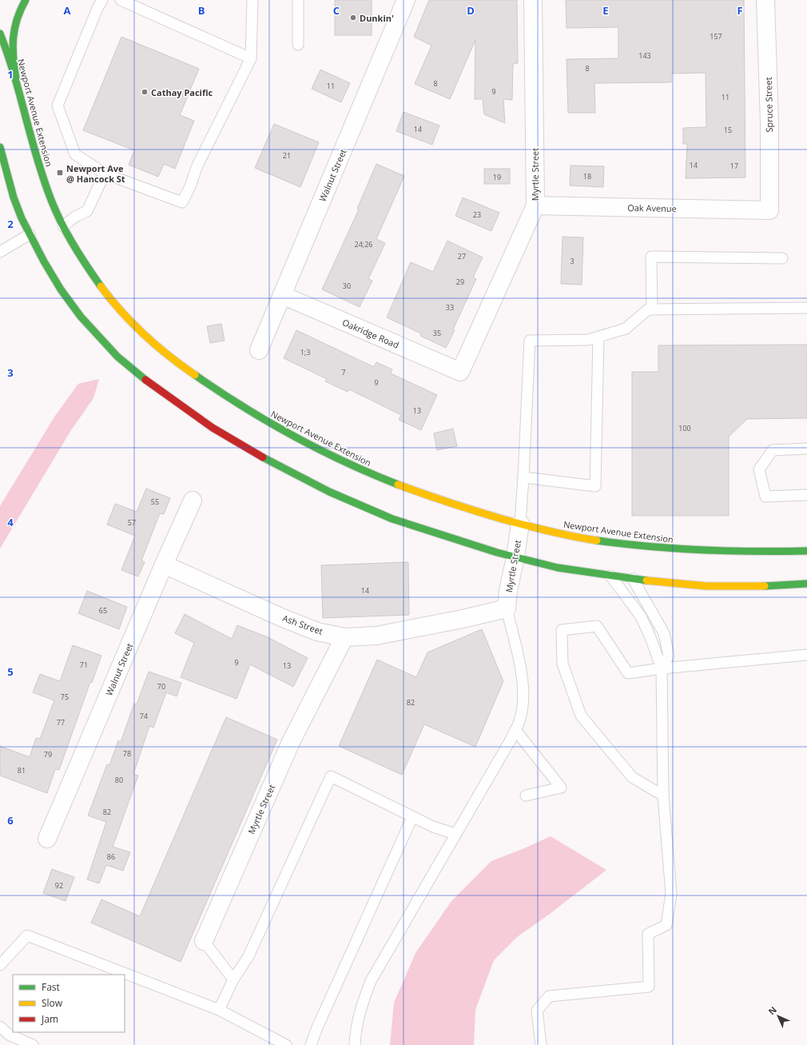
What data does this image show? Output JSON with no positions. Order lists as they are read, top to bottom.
{
  "streets": {
    "main road": ["Newport Avenue Extension"],
    "street": [
      "Spruce Street",
      "Myrtle Street",
      "Walnut Street",
      "Oak Avenue",
      "Oakridge Road",
      "Ash Street"
    ]
  },
  "crossings": [
    ["Spruce Street", "Oak Avenue"],
    ["Newport Avenue Extension", "Myrtle Street"],
    ["Myrtle Street", "Oak Avenue"],
    ["Myrtle Street", "Oakridge Road"],
    ["Myrtle Street", "Ash Street"],
    ["Walnut Street", "Oakridge Road"],
    ["Walnut Street", "Ash Street"]
  ],
  "places": {
    "other": ["Dunkin'", "Cathay Pacific"],
    "transit": ["Newport Ave @ Hancock St"]
  },
  "house_numbers": [
    "157",
    "143",
    "8",
    "8",
    "11",
    "9",
    "11",
    "14",
    "15",
    "21",
    "14",
    "17",
    "18",
    "19",
    "23",
    "24;26",
    "27",
    "3",
    "29",
    "30",
    "33",
    "35",
    "1;3",
    "7",
    "9",
    "13",
    "100",
    "55",
    "57",
    "14",
    "65",
    "9",
    "71",
    "13",
    "70",
    "75",
    "82",
    "74",
    "77",
    "78",
    "79",
    "81",
    "80",
    "82",
    "86",
    "92"
  ],
  "legend": ["Fast", "Slow", "Jam"],
  "north": "top left",
  "grid": {
    "columns": [
      "A",
      "B",
      "C",
      "D",
      "E",
      "F"
    ],
    "rows": [
      "1",
      "2",
      "3",
      "4",
      "5",
      "6"
    ]
  }
}
